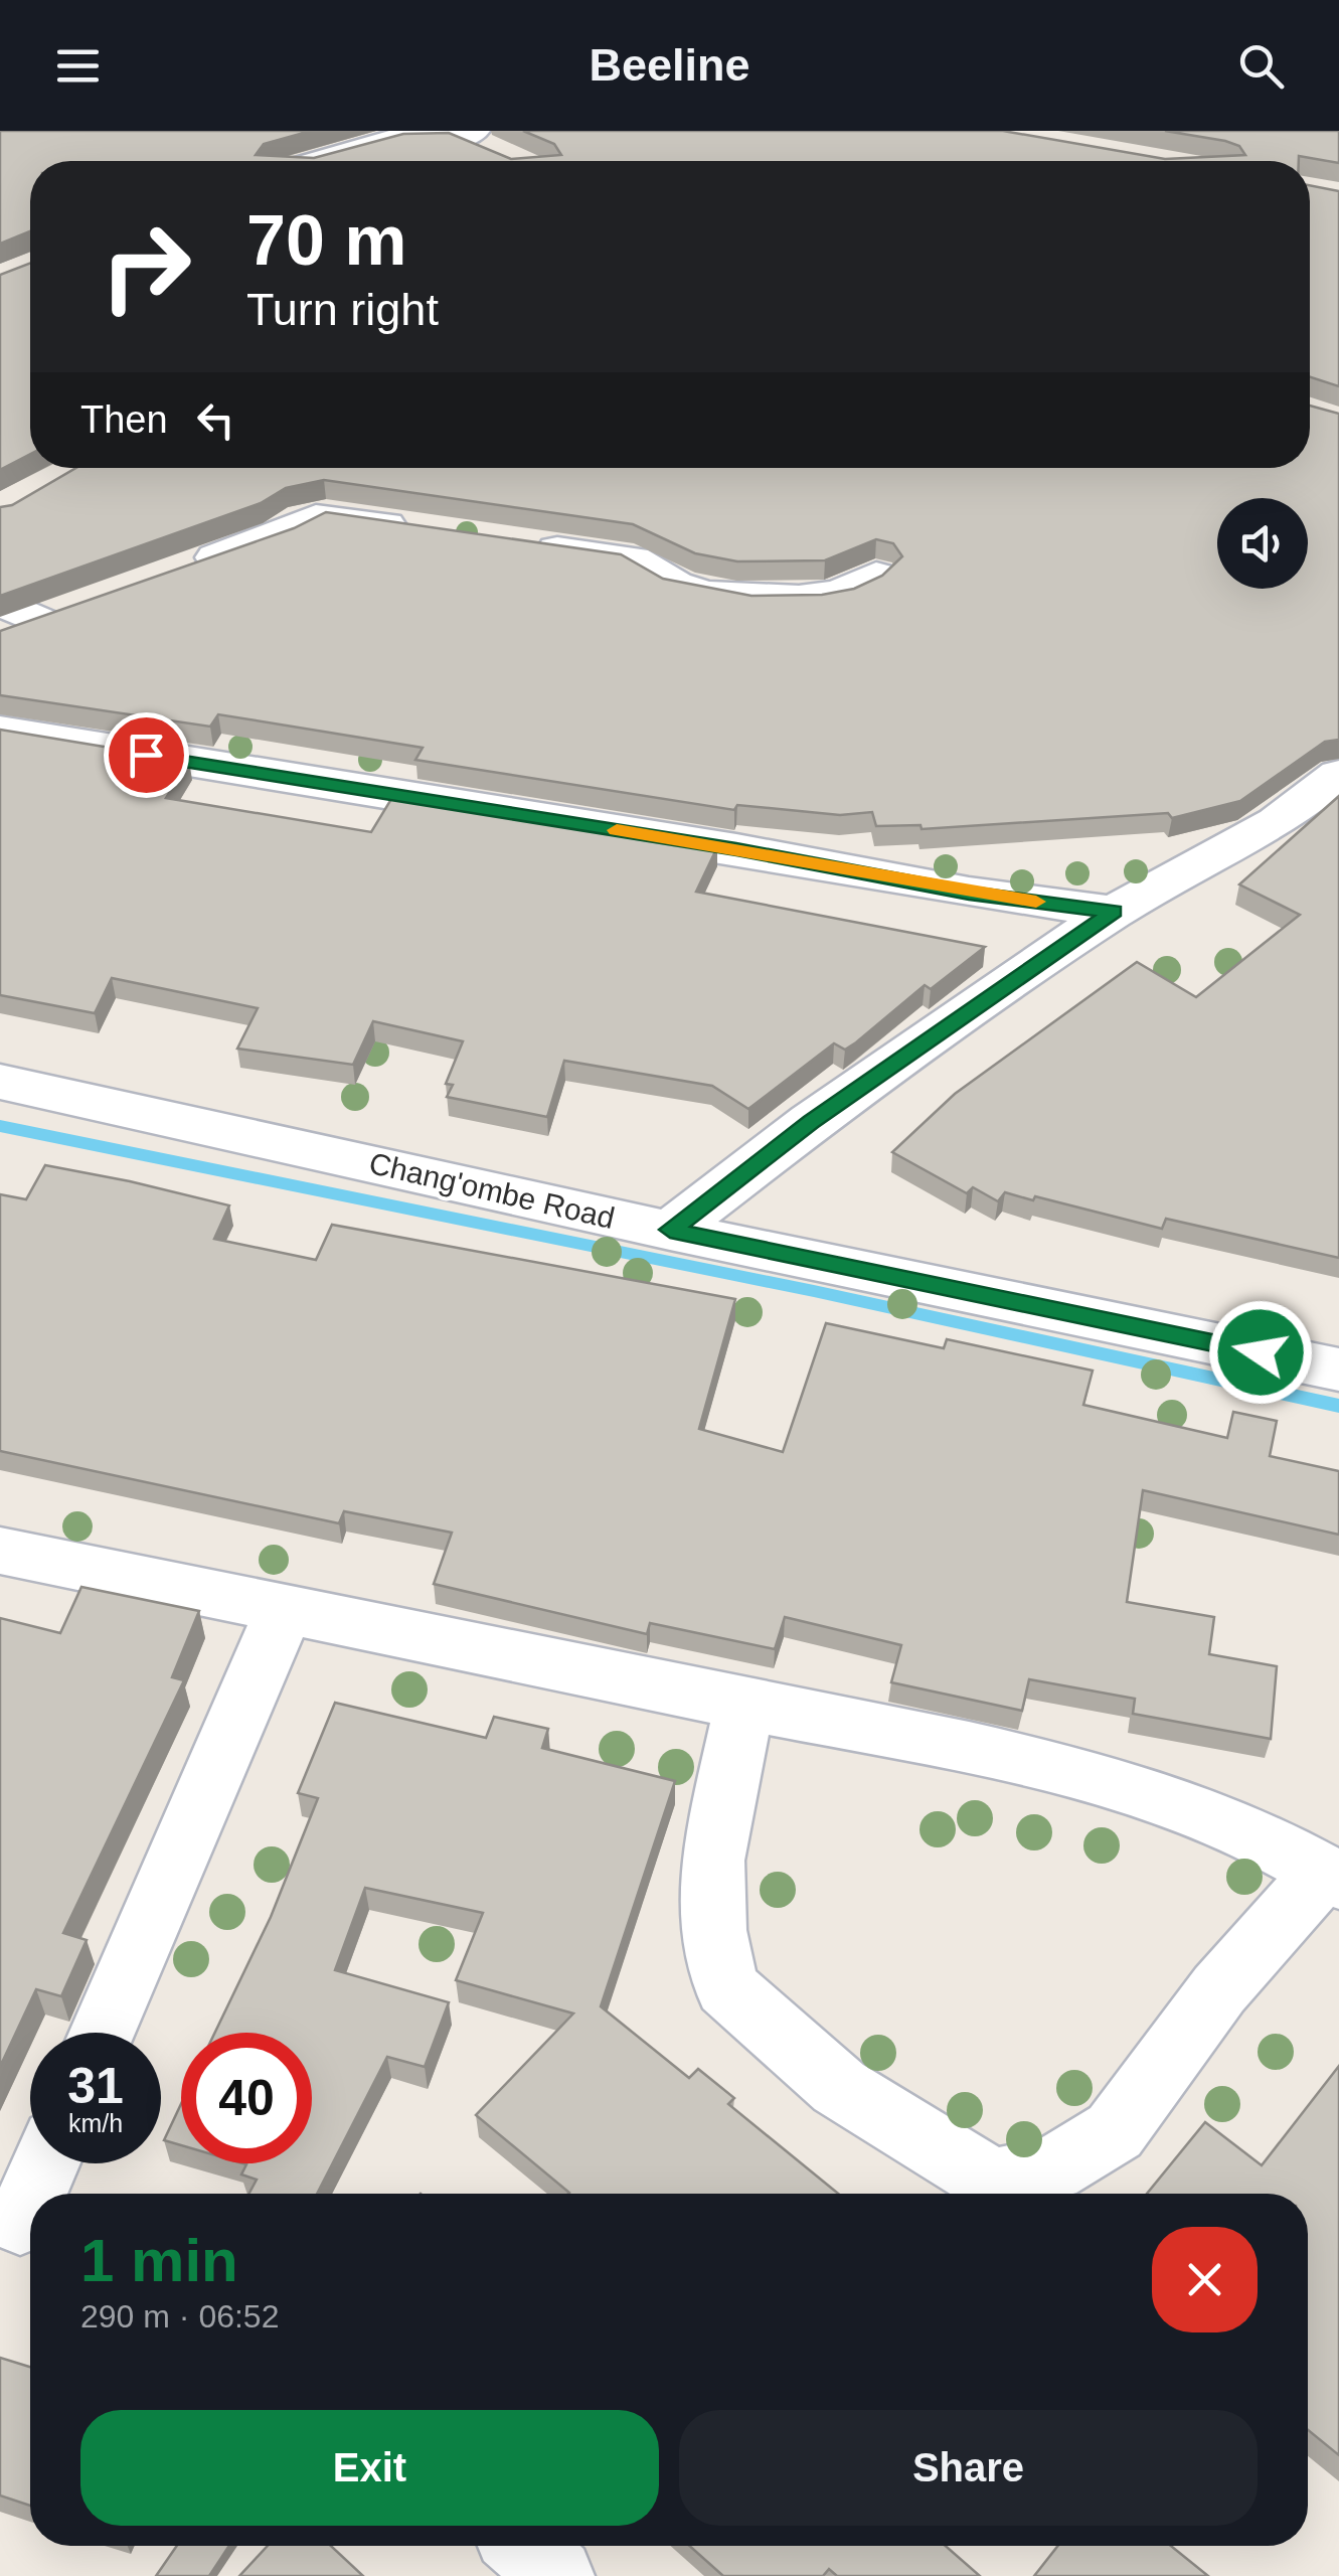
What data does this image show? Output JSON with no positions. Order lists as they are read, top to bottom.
{
  "streets": {
    "street": ["Chang'ombe Road"]
  },
  "page": {
    "header": "Beeline",
    "turn": ["70 m", "Turn right"],
    "then": "Then",
    "speed": "31 km/h",
    "limit": "40",
    "heading": ["1 min", "290 m · 06:52"],
    "buttons": ["Exit", "Share"]
  }
}
